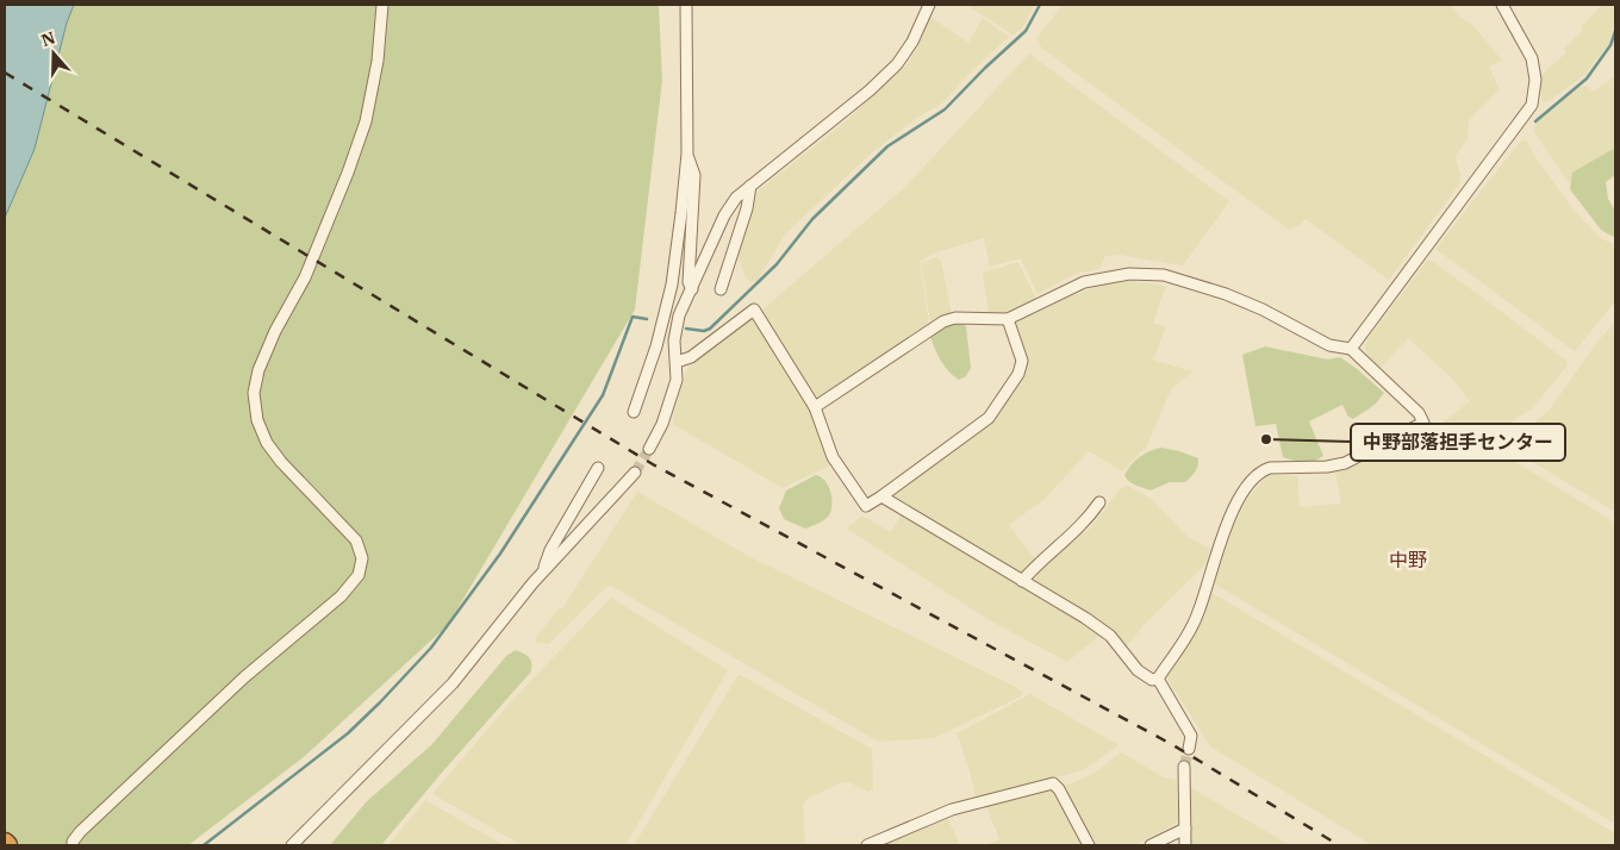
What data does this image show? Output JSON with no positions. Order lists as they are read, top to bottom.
{
  "districts": ["中野"],
  "places": ["中野部落担手センター"],
  "north": "top"
}
